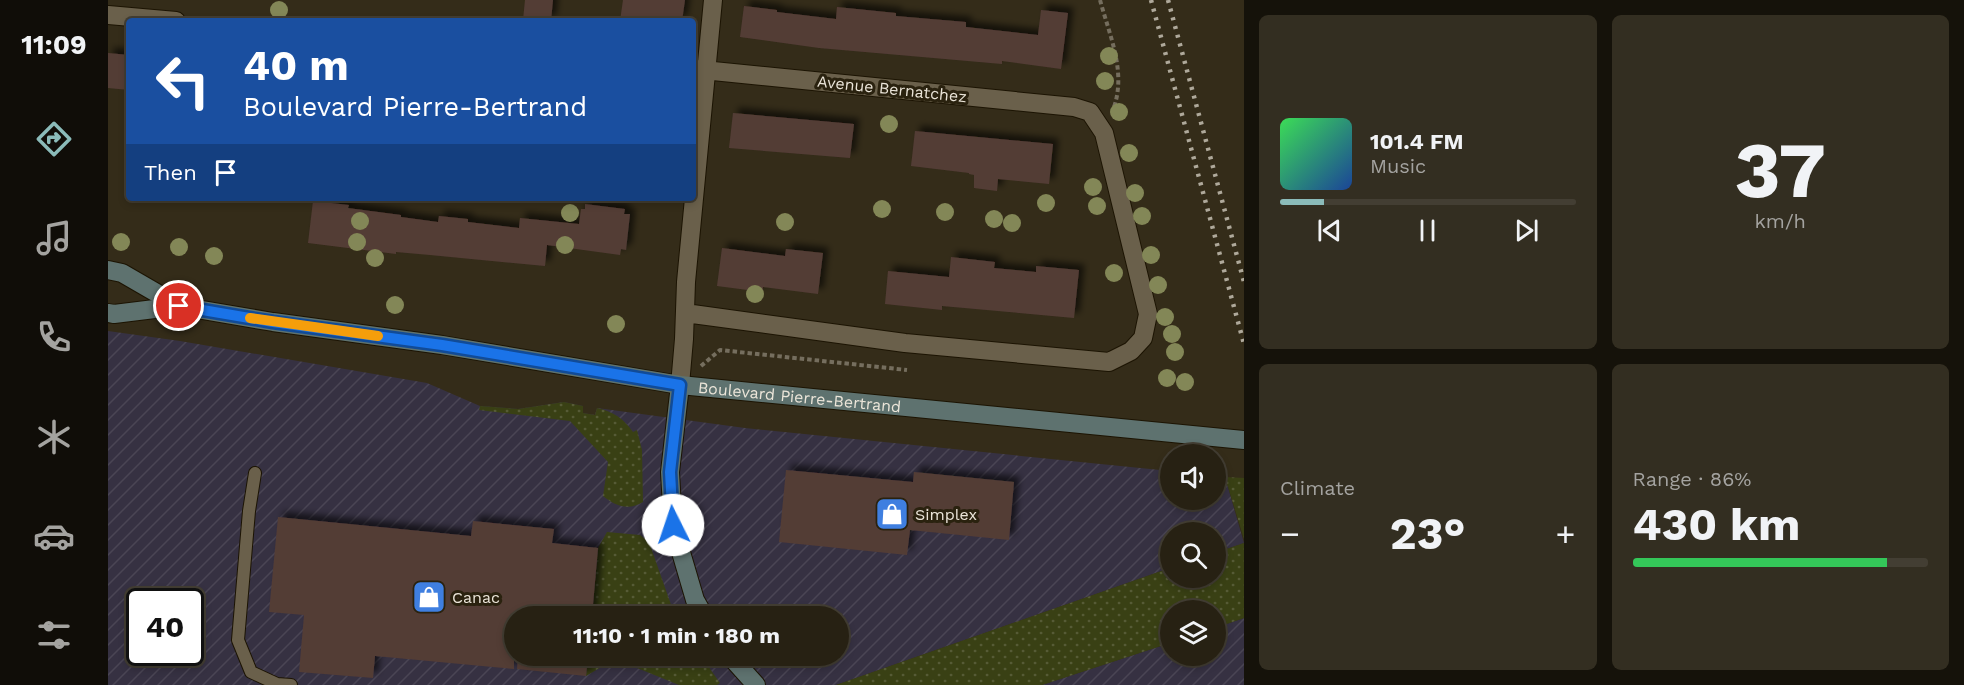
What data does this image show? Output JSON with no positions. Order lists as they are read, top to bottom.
{
  "streets": {
    "main road": ["Boulevard Pierre-Bertrand"],
    "street": ["Avenue Bernatchez"]
  },
  "places": {
    "shop": ["Simplex", "Canac"]
  },
  "page": {
    "tabs": "11:09",
    "tile": [
      ["37", "km/h"],
      "Climate",
      ["Range · 86%", "430 km"]
    ],
    "turn": ["40 m", "Boulevard Pierre-Bertrand"],
    "song": ["101.4 FM", "Music"],
    "then": "Then",
    "heat": ["−", "23°", "+"],
    "limit": "40",
    "trip": "11:10 · 1 min · 180 m"
  }
}
